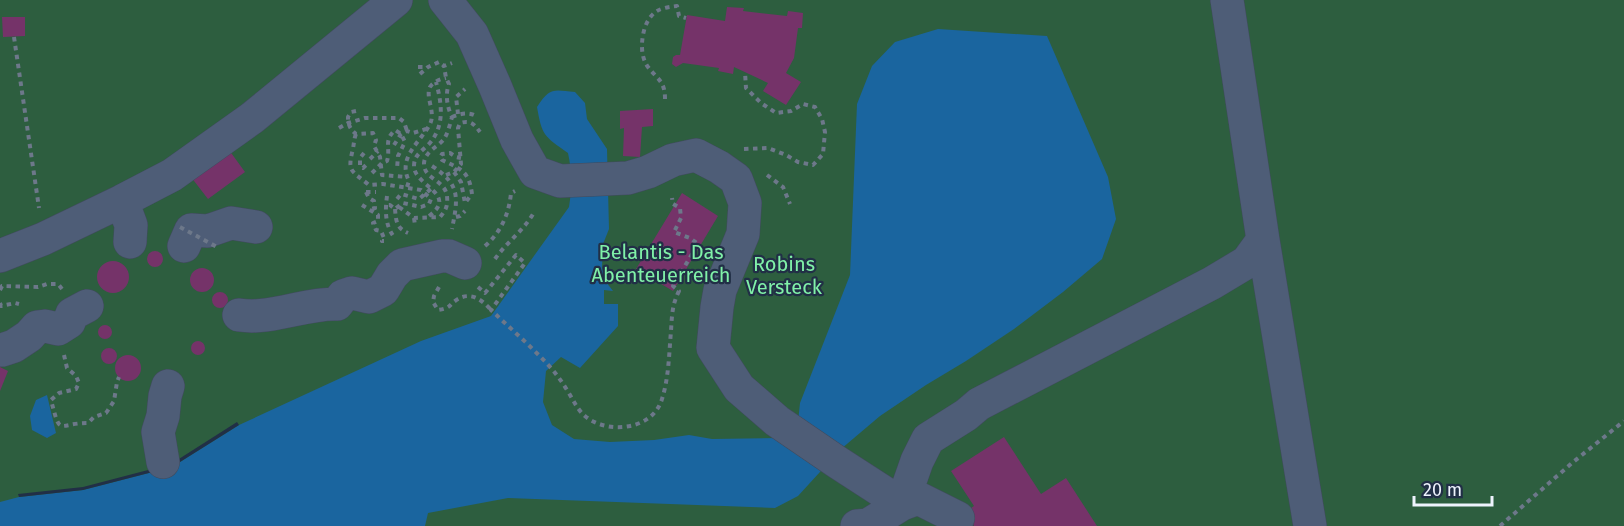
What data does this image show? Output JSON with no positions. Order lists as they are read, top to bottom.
{
  "parks": ["Belantis - Das Abenteuerreich", "Robins Versteck"],
  "scale_bar": "20 m"
}
